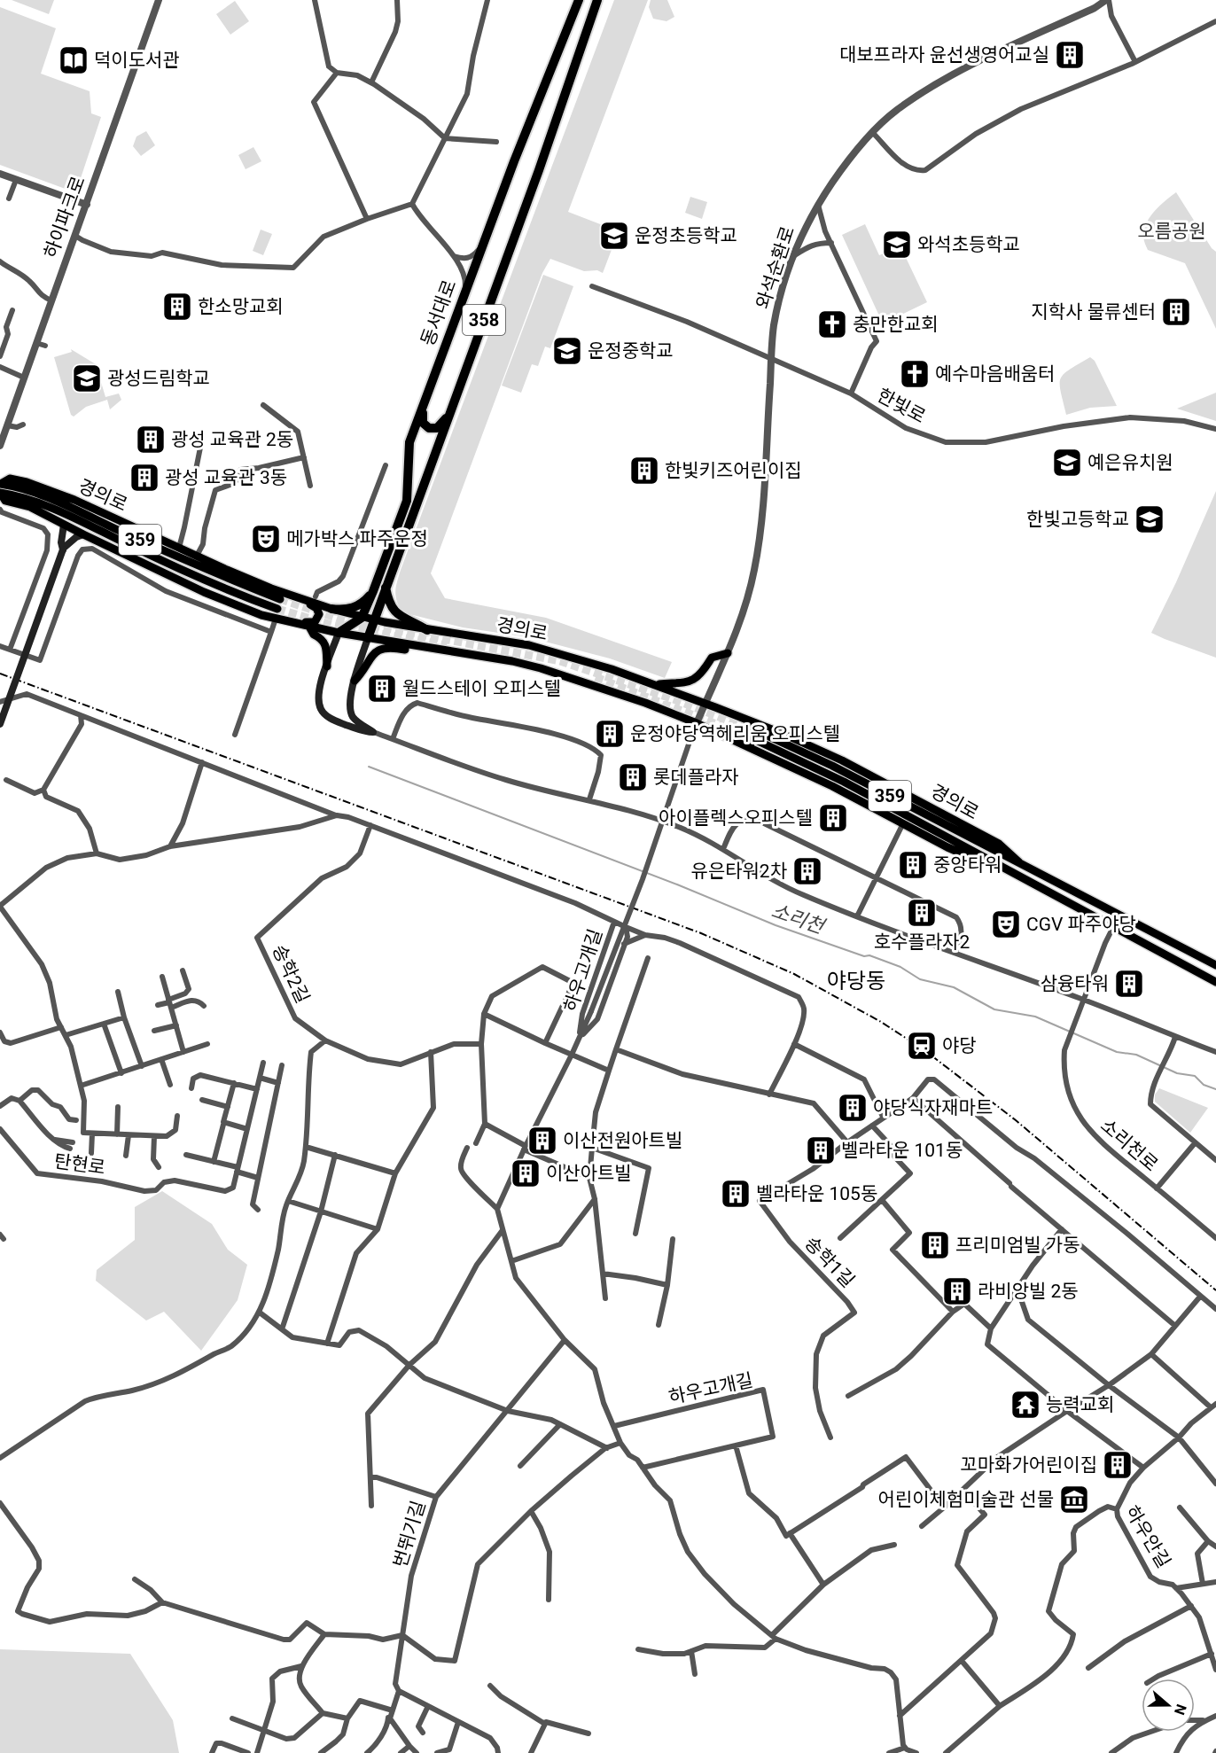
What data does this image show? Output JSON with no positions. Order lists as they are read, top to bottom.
{
  "streets": {
    "highway": ["동서대로", "358"],
    "main road": ["경의로", "359"],
    "street": [
      "하이파크로",
      "와석순환로",
      "한빛로",
      "하우고개길",
      "송학2길",
      "소리천로",
      "탄현로",
      "송학1길",
      "번뛰기길",
      "하우안길"
    ]
  },
  "crossings": [
    ["와석순환로", "한빛로"],
    ["와석순환로", "경의로"],
    ["와석순환로", "하우고개길"],
    ["동서대로", "경의로"],
    ["358", "경의로"],
    ["경의로", "359"],
    ["경의로", "하우고개길"]
  ],
  "districts": ["야당동"],
  "water": ["소리천"],
  "parks": ["오름공원"],
  "places": {
    "building": [
      "대보프라자 윤선생영어교실",
      "한소망교회",
      "지학사 물류센터",
      "광성 교육관 2동",
      "한빛키즈어린이집",
      "광성 교육관 3동",
      "월드스테이 오피스텔",
      "운정야당역헤리움 오피스텔",
      "롯데플라자",
      "아이플렉스오피스텔",
      "중앙타워",
      "유은타워2차",
      "호수플라자2",
      "삼융타워",
      "야당식자재마트",
      "이산전원아트빌",
      "벨라타운 101동",
      "이산아트빌",
      "벨라타운 105동",
      "프리미엄빌 가동",
      "라비앙빌 2동",
      "꼬마화가어린이집"
    ],
    "library": ["덕이도서관"],
    "school or university": [
      "운정초등학교",
      "와석초등학교",
      "운정중학교",
      "광성드림학교",
      "예은유치원",
      "한빛고등학교"
    ],
    "church": ["충만한교회", "예수마음배움터"],
    "theatre": ["메가박스 파주운정", "CGV 파주야당"],
    "station": ["야당"],
    "temple": ["능력교회"],
    "museum": ["어린이체험미술관 선물"]
  },
  "north": "right"
}
